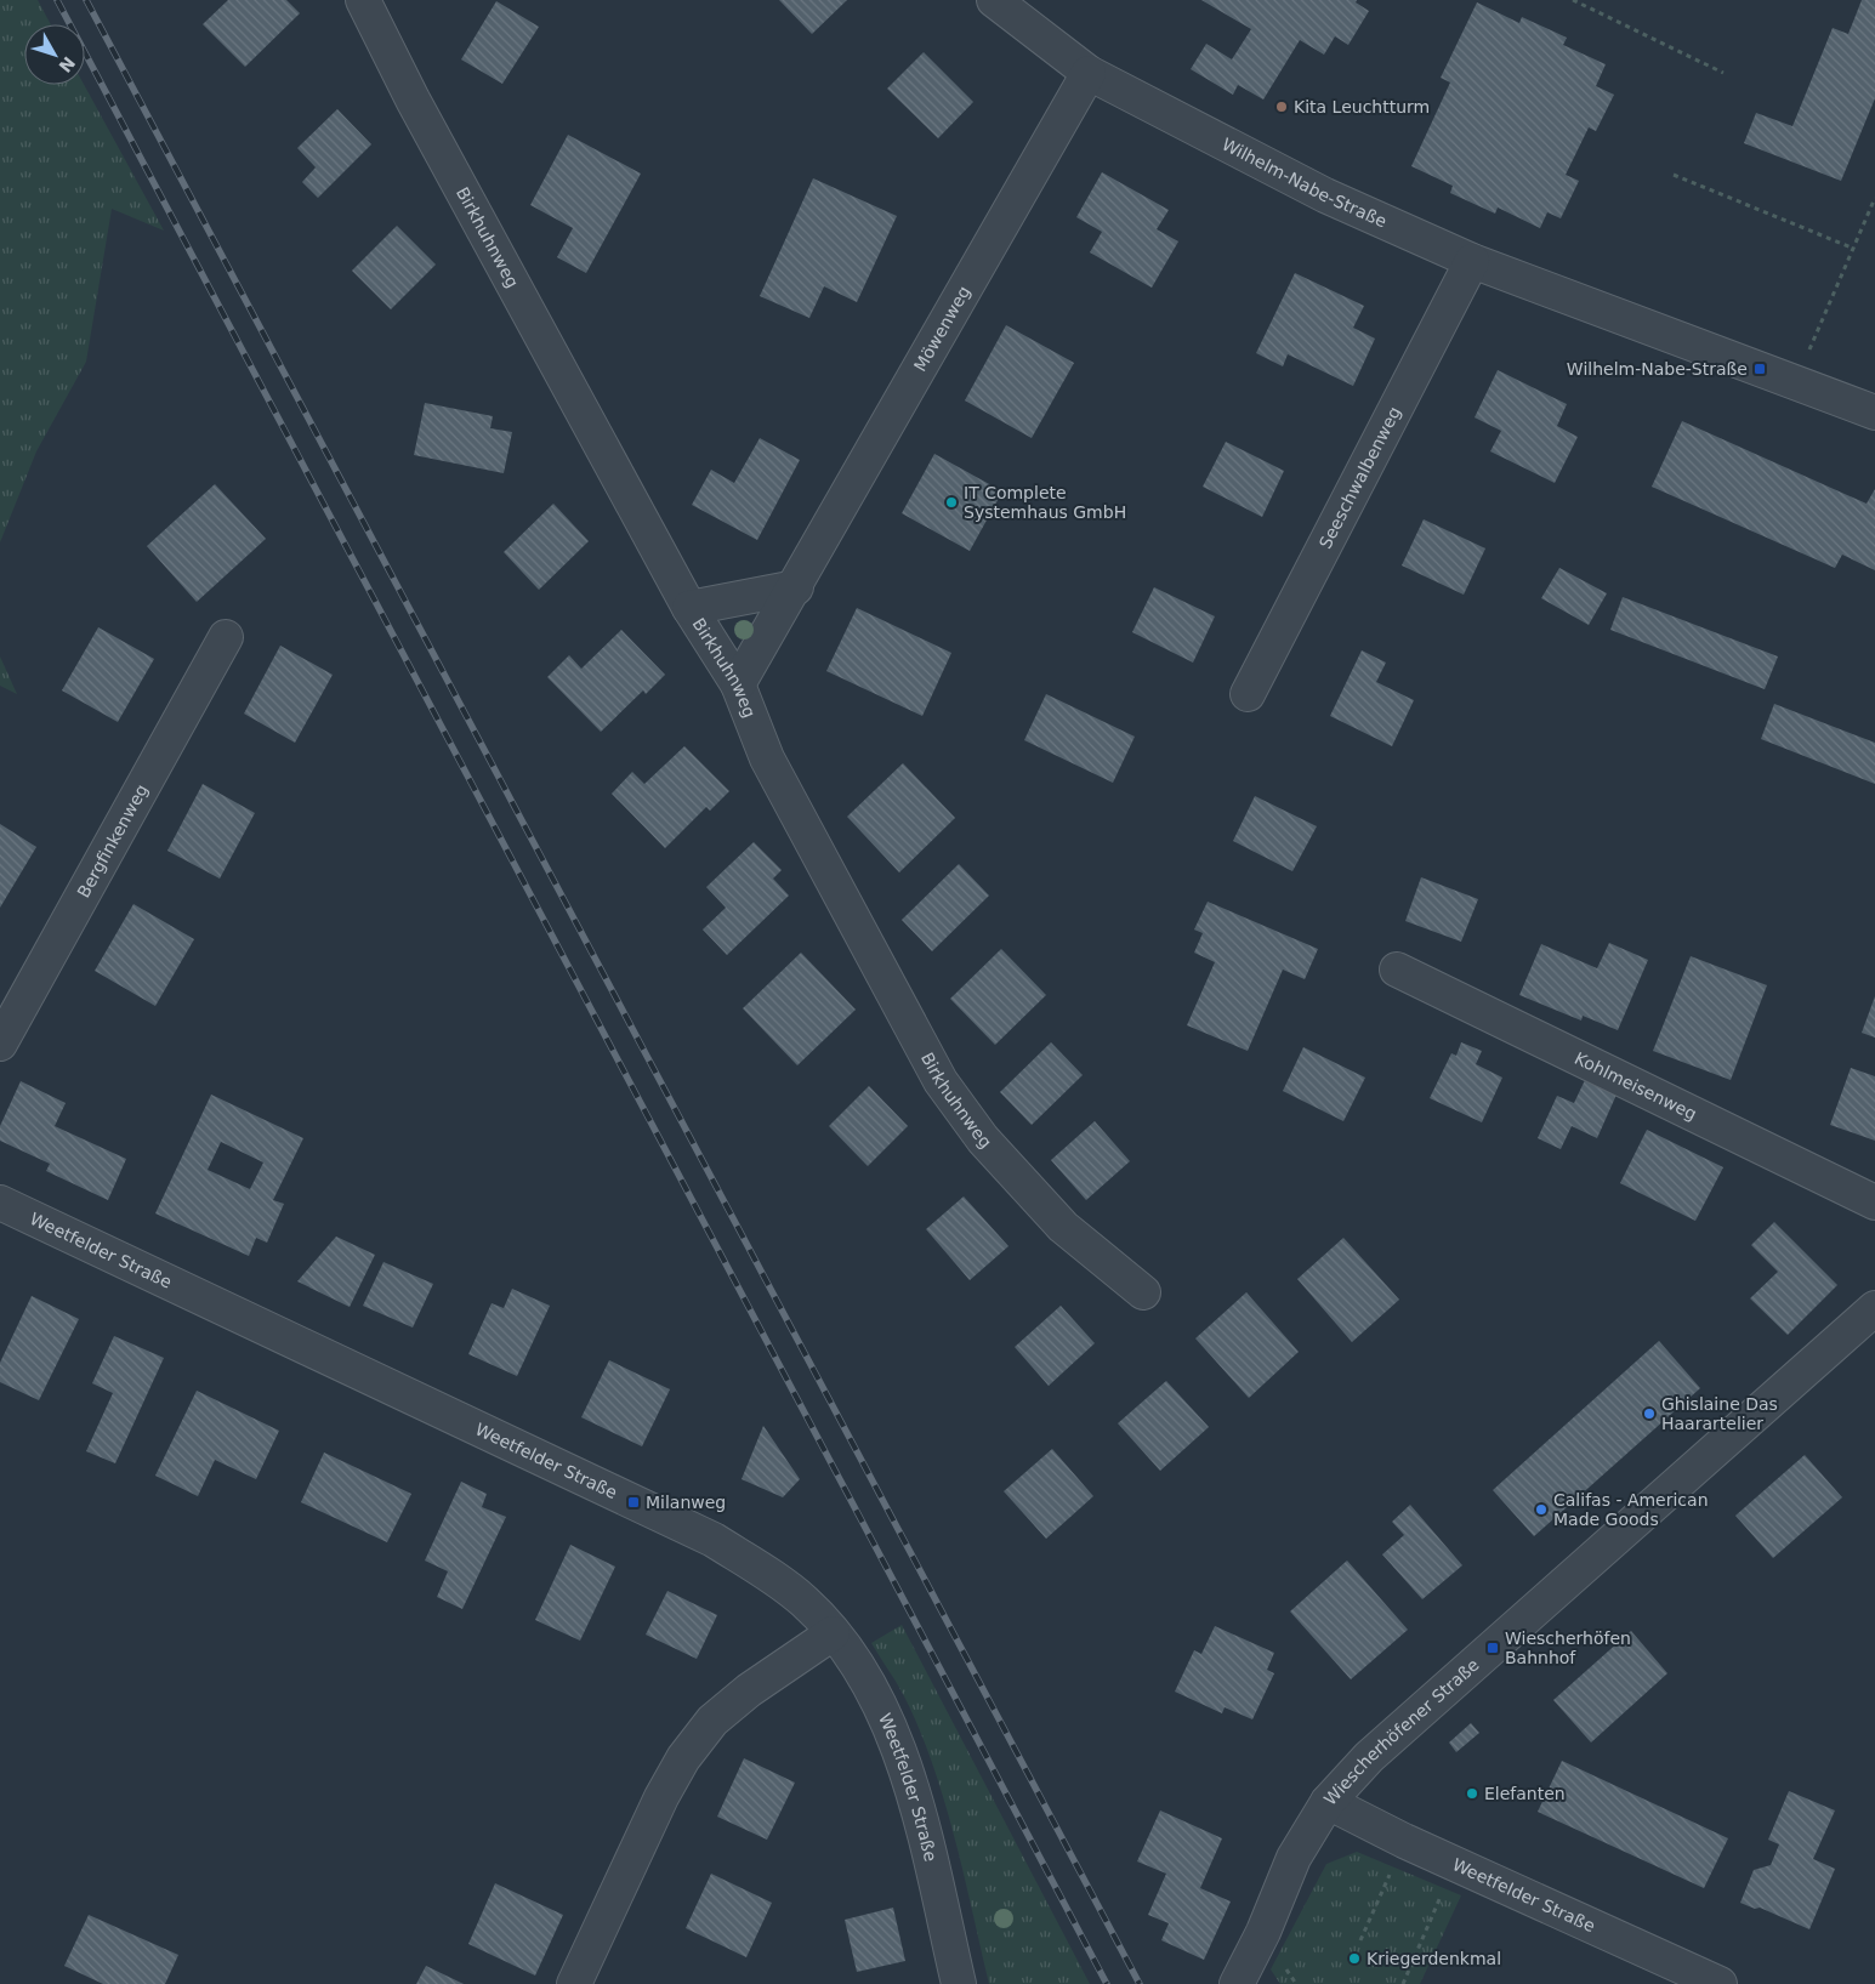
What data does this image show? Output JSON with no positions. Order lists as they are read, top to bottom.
{
  "streets": {
    "street": [
      "Wilhelm-Nabe-Straße",
      "Birkhuhnweg",
      "Möwenweg",
      "Seeschwalbenweg",
      "Bergfinkenweg",
      "Kohlmeisenweg",
      "Weetfelder Straße",
      "Wiescherhöfener Straße"
    ]
  },
  "crossings": [
    ["Wilhelm-Nabe-Straße", "Möwenweg"],
    ["Wilhelm-Nabe-Straße", "Seeschwalbenweg"],
    ["Birkhuhnweg", "Möwenweg"],
    ["Weetfelder Straße", "Wiescherhöfener Straße"]
  ],
  "places": {
    "other": [
      "Kita Leuchtturm",
      "IT Complete Systemhaus GmbH",
      "Ghislaine Das Haarartelier",
      "Califas - American Made Goods",
      "Elefanten",
      "Kriegerdenkmal"
    ],
    "transit": ["Wilhelm-Nabe-Straße", "Milanweg", "Wiescherhöfen Bahnhof"]
  },
  "north": "bottom right"
}
